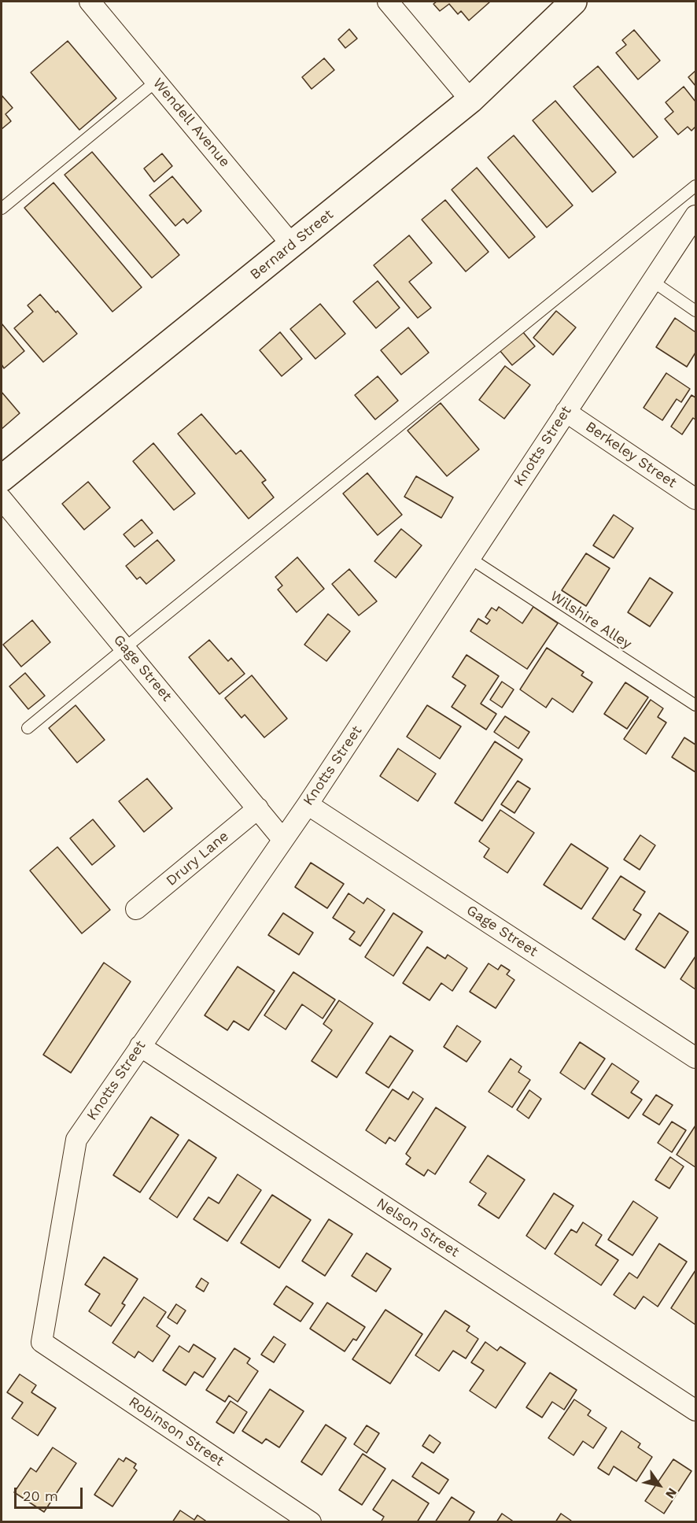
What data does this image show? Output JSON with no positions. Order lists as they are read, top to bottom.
{
  "streets": {
    "street": [
      "Wendell Avenue",
      "Bernard Street",
      "Knotts Street",
      "Berkeley Street",
      "Gage Street",
      "Drury Lane",
      "Nelson Street",
      "Robinson Street"
    ],
    "lane": ["Wilshire Alley"]
  },
  "crossings": [
    ["Wendell Avenue", "Bernard Street"],
    ["Knotts Street", "Berkeley Street"],
    ["Knotts Street", "Wilshire Alley"],
    ["Knotts Street", "Gage Street"],
    ["Knotts Street", "Nelson Street"],
    ["Knotts Street", "Robinson Street"],
    ["Gage Street", "Drury Lane"]
  ],
  "scale_bar": "20 m",
  "north": "bottom right"
}
